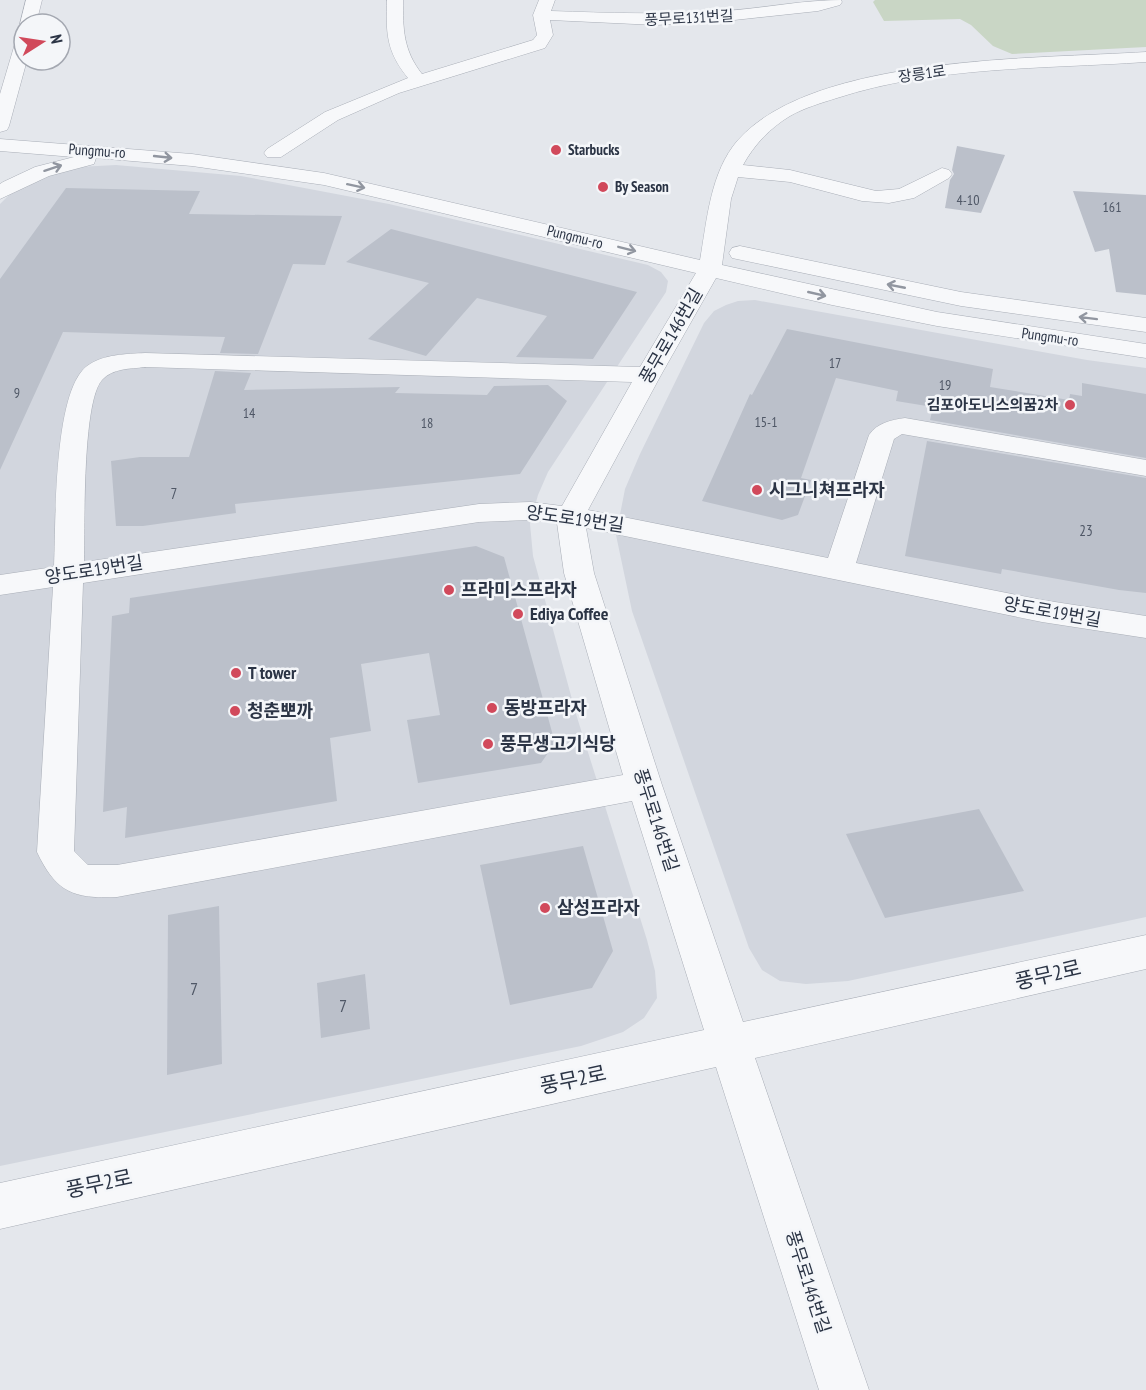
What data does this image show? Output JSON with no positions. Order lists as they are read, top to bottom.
{
  "streets": {
    "street": [
      "풍무로131번길",
      "장릉1로",
      "Pungmu-ro",
      "풍무로146번길",
      "양도로19번길",
      "풍무2로"
    ]
  },
  "crossings": [
    ["풍무로131번길", "Pungmu-ro"],
    ["장릉1로", "Pungmu-ro"],
    ["장릉1로", "풍무로146번길"],
    ["Pungmu-ro", "풍무로146번길"],
    ["풍무로146번길", "양도로19번길"],
    ["풍무로146번길", "풍무2로"]
  ],
  "places": [
    "Starbucks",
    "By Season",
    "김포아도니스의꿈2차",
    "시그니쳐프라자",
    "프라미스프라자",
    "Ediya Coffee",
    "T tower",
    "동방프라자",
    "청춘뽀까",
    "풍무생고기식당",
    "삼성프라자"
  ],
  "house_numbers": [
    "4-10",
    "161",
    "17",
    "19",
    "9",
    "14",
    "15-1",
    "18",
    "7",
    "23",
    "7",
    "7"
  ],
  "north": "right"
}
